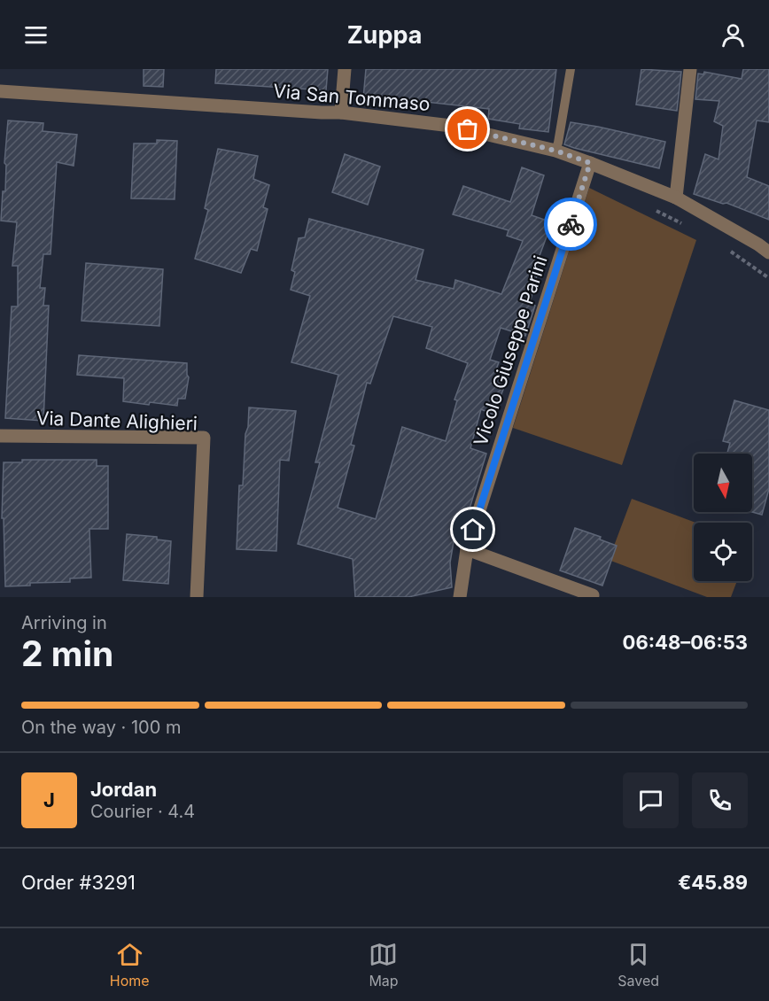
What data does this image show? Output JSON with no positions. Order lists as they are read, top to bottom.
{
  "streets": {
    "street": ["Via San Tommaso", "Vicolo Giuseppe Parini", "Via Dante Alighieri"]
  },
  "crossings": [
    ["Via San Tommaso", "Vicolo Giuseppe Parini"]
  ],
  "north": "bottom",
  "page": {
    "header": "Zuppa",
    "heading": ["2 min", "Arriving in", "06:48–06:53"],
    "panel": [
      "Jordan",
      "Courier · 4.4",
      "Order #3291",
      "€45.89"
    ],
    "bar": "On the way · 100 m",
    "round": "J",
    "tabs": ["Home", "Map", "Saved"]
  }
}
